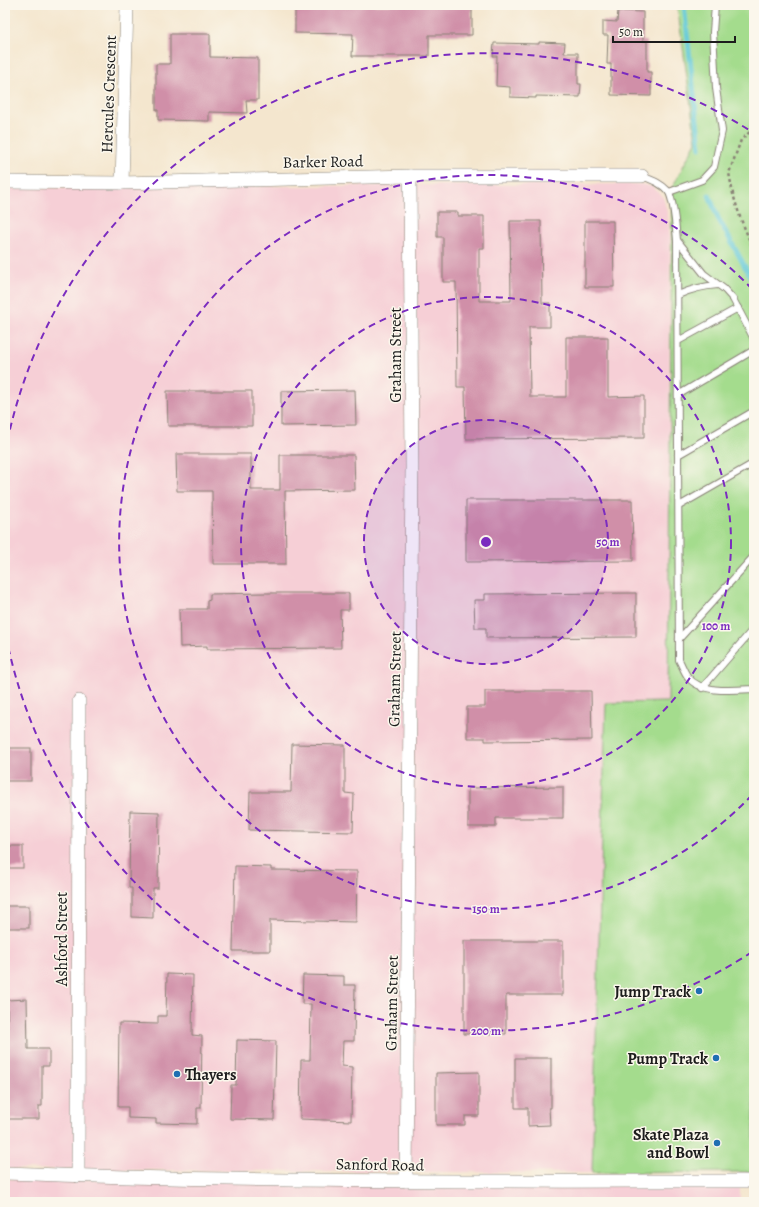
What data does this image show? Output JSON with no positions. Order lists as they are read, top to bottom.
{
  "streets": {
    "street": [
      "Hercules Crescent",
      "Barker Road",
      "Graham Street",
      "Ashford Street",
      "Sanford Road"
    ]
  },
  "crossings": [
    ["Hercules Crescent", "Barker Road"],
    ["Barker Road", "Graham Street"],
    ["Graham Street", "Sanford Road"],
    ["Ashford Street", "Sanford Road"]
  ],
  "places": [
    "Jump Track",
    "Pump Track",
    "Thayers",
    "Skate Plaza and Bowl"
  ],
  "scale_bar": "50 m",
  "rings": [
    "50 m",
    "100 m",
    "150 m",
    "200 m"
  ]
}
